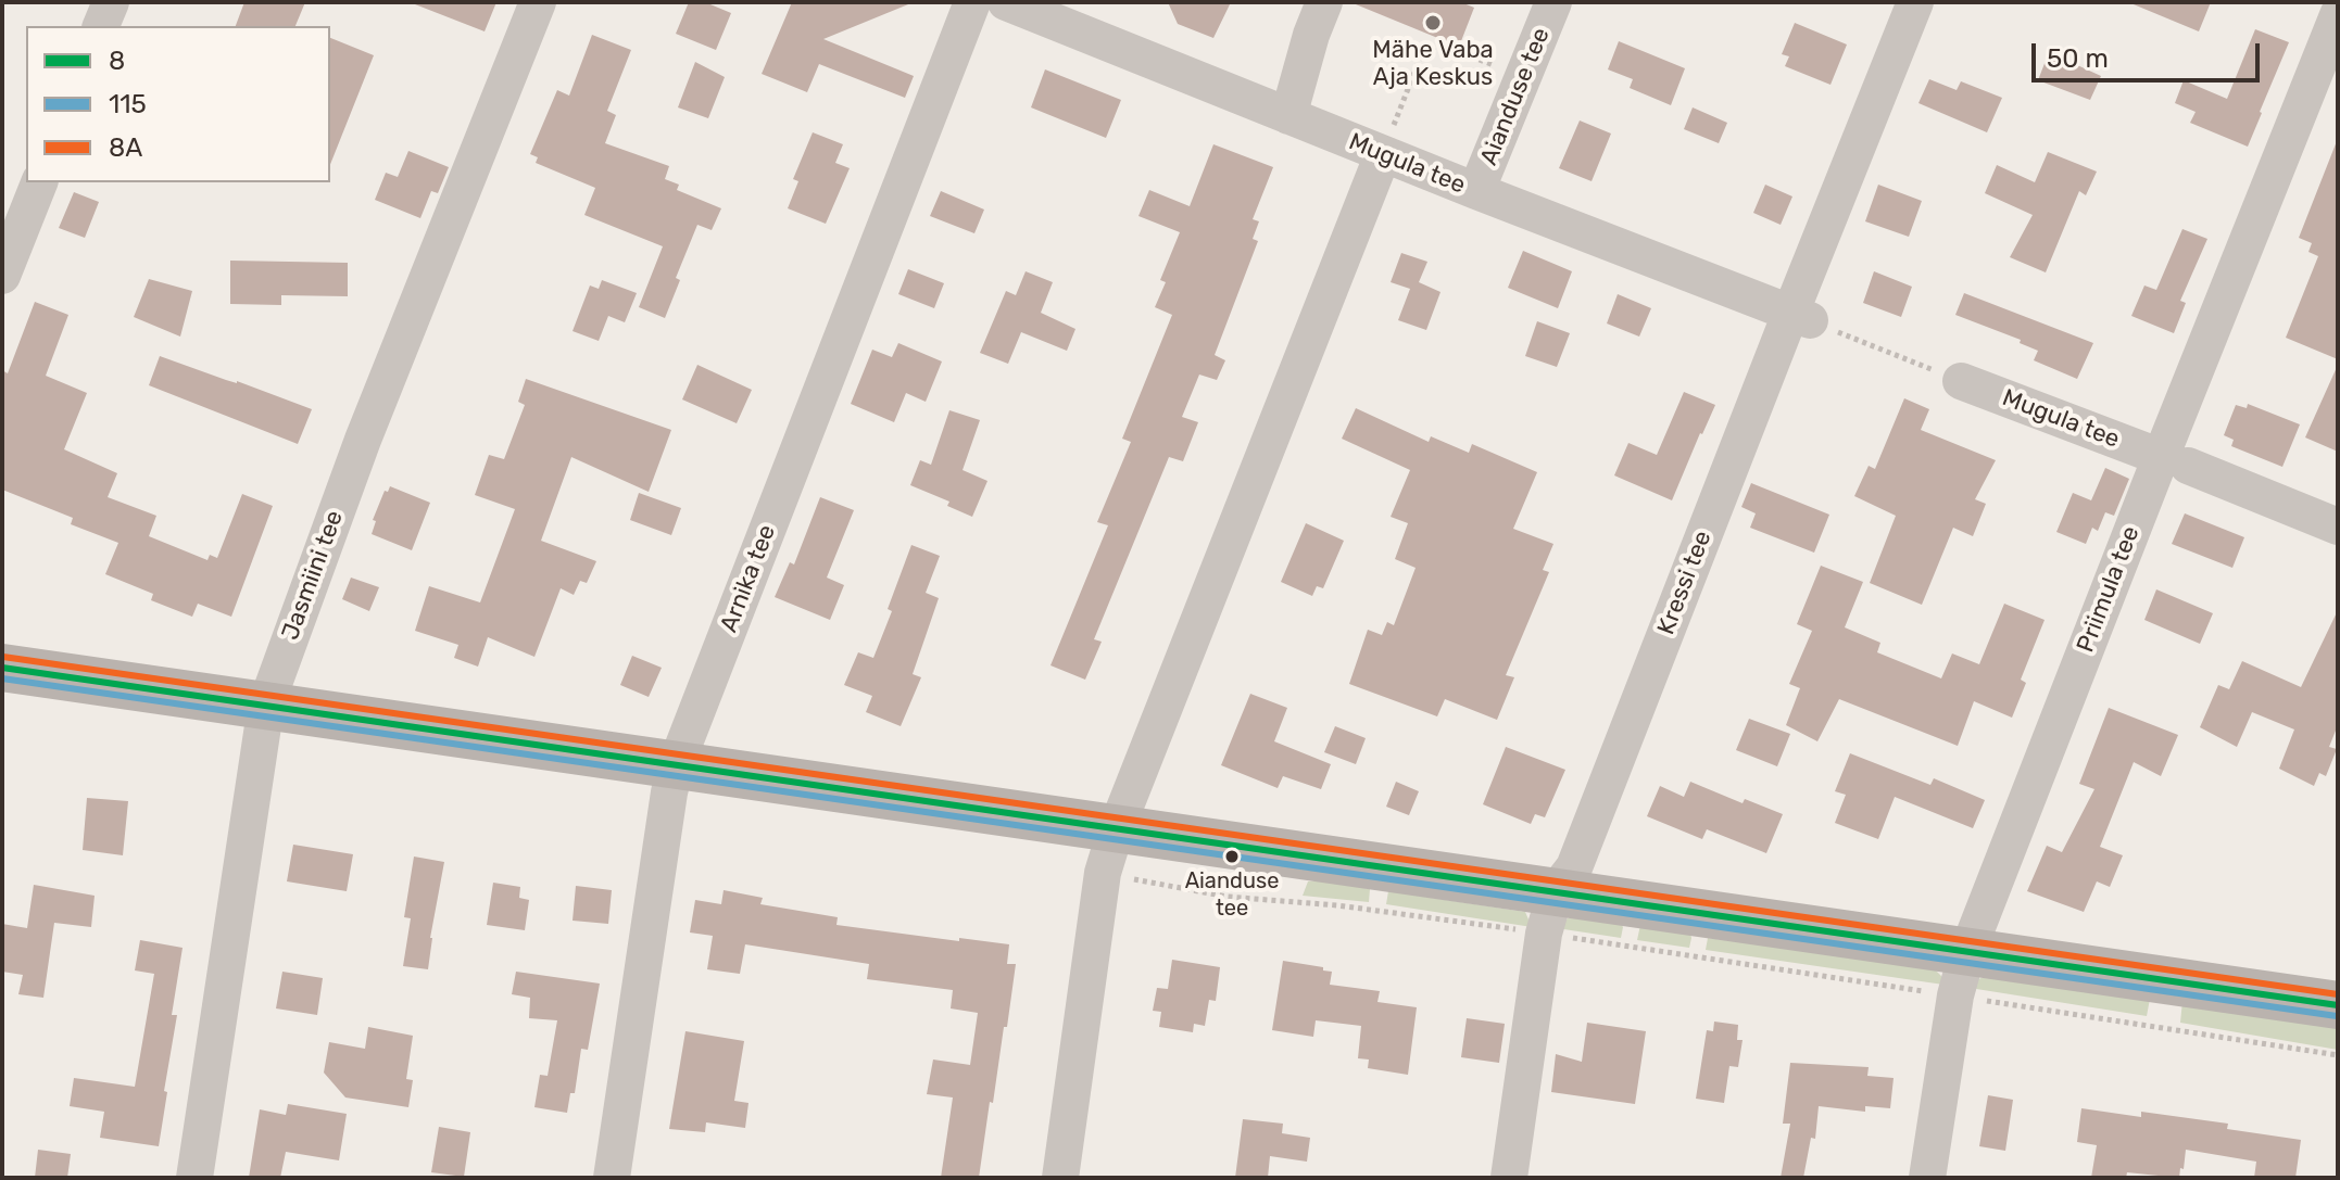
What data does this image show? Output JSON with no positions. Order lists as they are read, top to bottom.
{
  "streets": {
    "street": [
      "Aianduse tee",
      "Mugula tee",
      "Jasmiini tee",
      "Arnika tee",
      "Kressi tee",
      "Priimula tee"
    ]
  },
  "crossings": [
    ["Aianduse tee", "Mugula tee"],
    ["Mugula tee", "Kressi tee"],
    ["Mugula tee", "Priimula tee"]
  ],
  "places": ["Mähe Vaba Aja Keskus", "Aianduse tee"],
  "lines": ["transit line 8A", "transit line 8", "transit line 115"],
  "legend": ["8", "115", "8A"],
  "scale_bar": "50 m"
}
